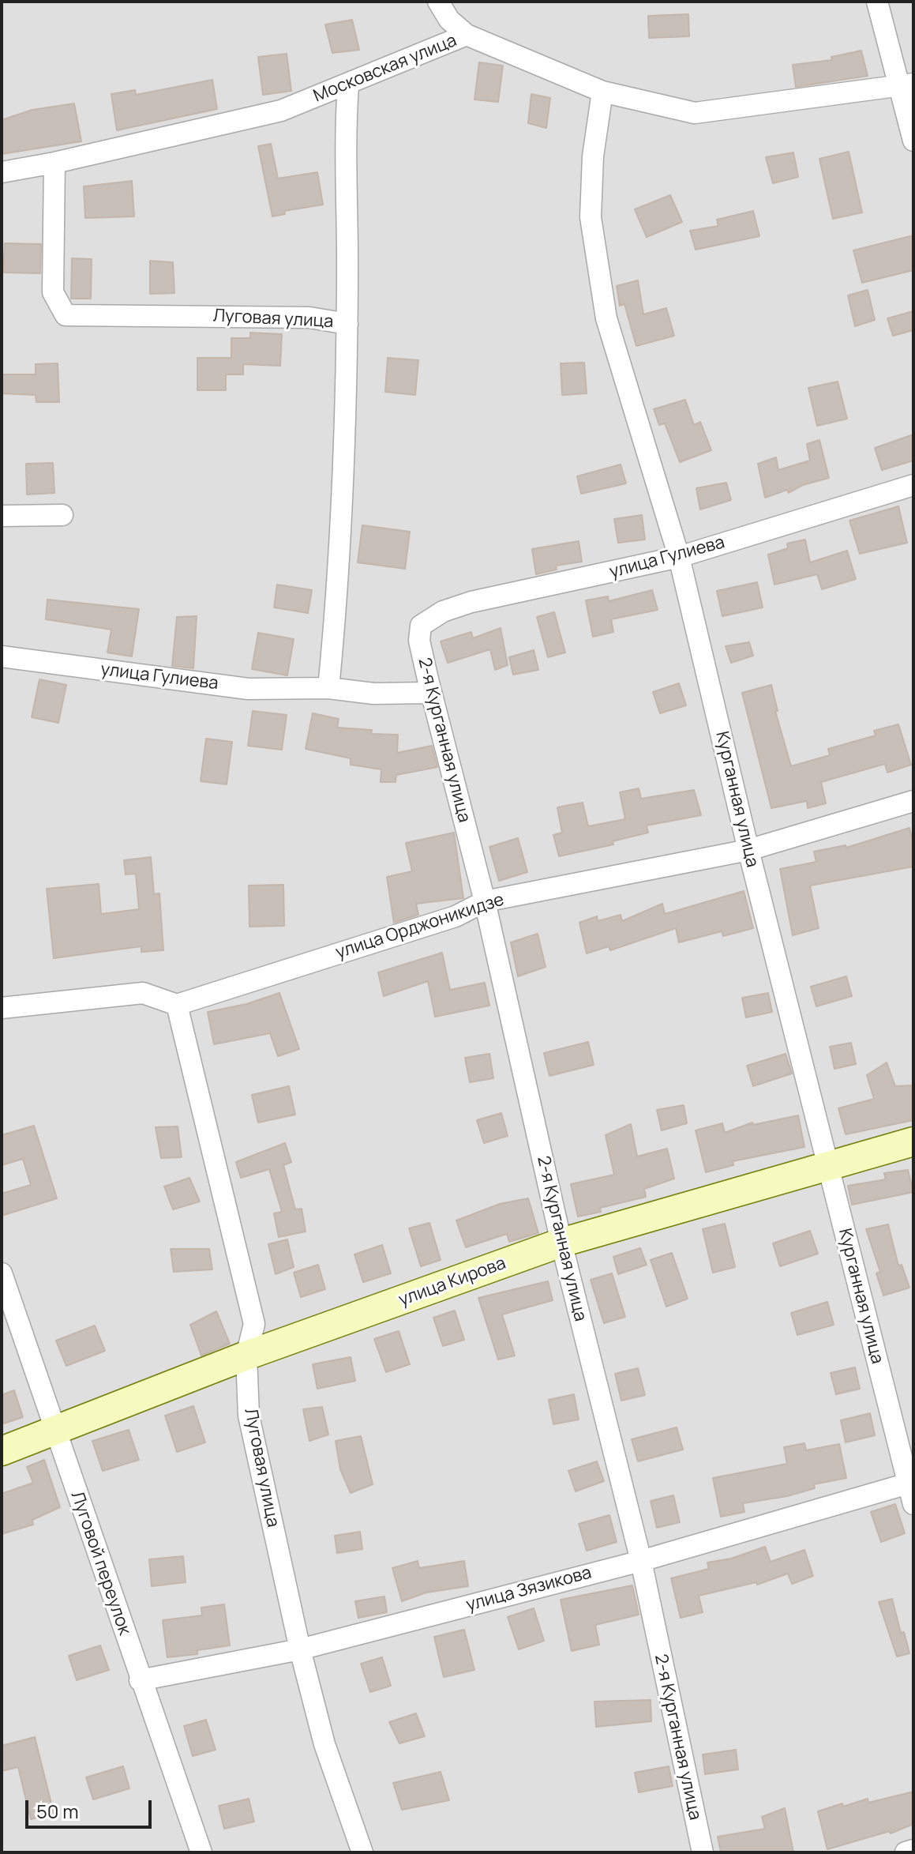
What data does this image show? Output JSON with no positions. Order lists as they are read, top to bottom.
{
  "streets": {
    "street": [
      "Московская улица",
      "Луговая улица",
      "улица Гулиева",
      "2-я Курганная улица",
      "Курганная улица",
      "улица Орджоникидзе",
      "улица Кирова",
      "Луговой переулок",
      "улица Зязикова"
    ]
  },
  "crossings": [
    ["Московская улица", "Луговая улица"],
    ["Московская улица", "Курганная улица"],
    ["Луговая улица", "улица Гулиева"],
    ["Луговая улица", "улица Орджоникидзе"],
    ["Луговая улица", "улица Кирова"],
    ["Луговая улица", "улица Зязикова"],
    ["улица Гулиева", "2-я Курганная улица"],
    ["улица Гулиева", "Курганная улица"],
    ["2-я Курганная улица", "улица Орджоникидзе"],
    ["2-я Курганная улица", "улица Кирова"],
    ["2-я Курганная улица", "улица Зязикова"],
    ["Курганная улица", "улица Орджоникидзе"],
    ["Курганная улица", "улица Кирова"],
    ["Курганная улица", "улица Зязикова"],
    ["улица Кирова", "Луговой переулок"],
    ["Луговой переулок", "улица Зязикова"]
  ],
  "scale_bar": "50 m"
}
